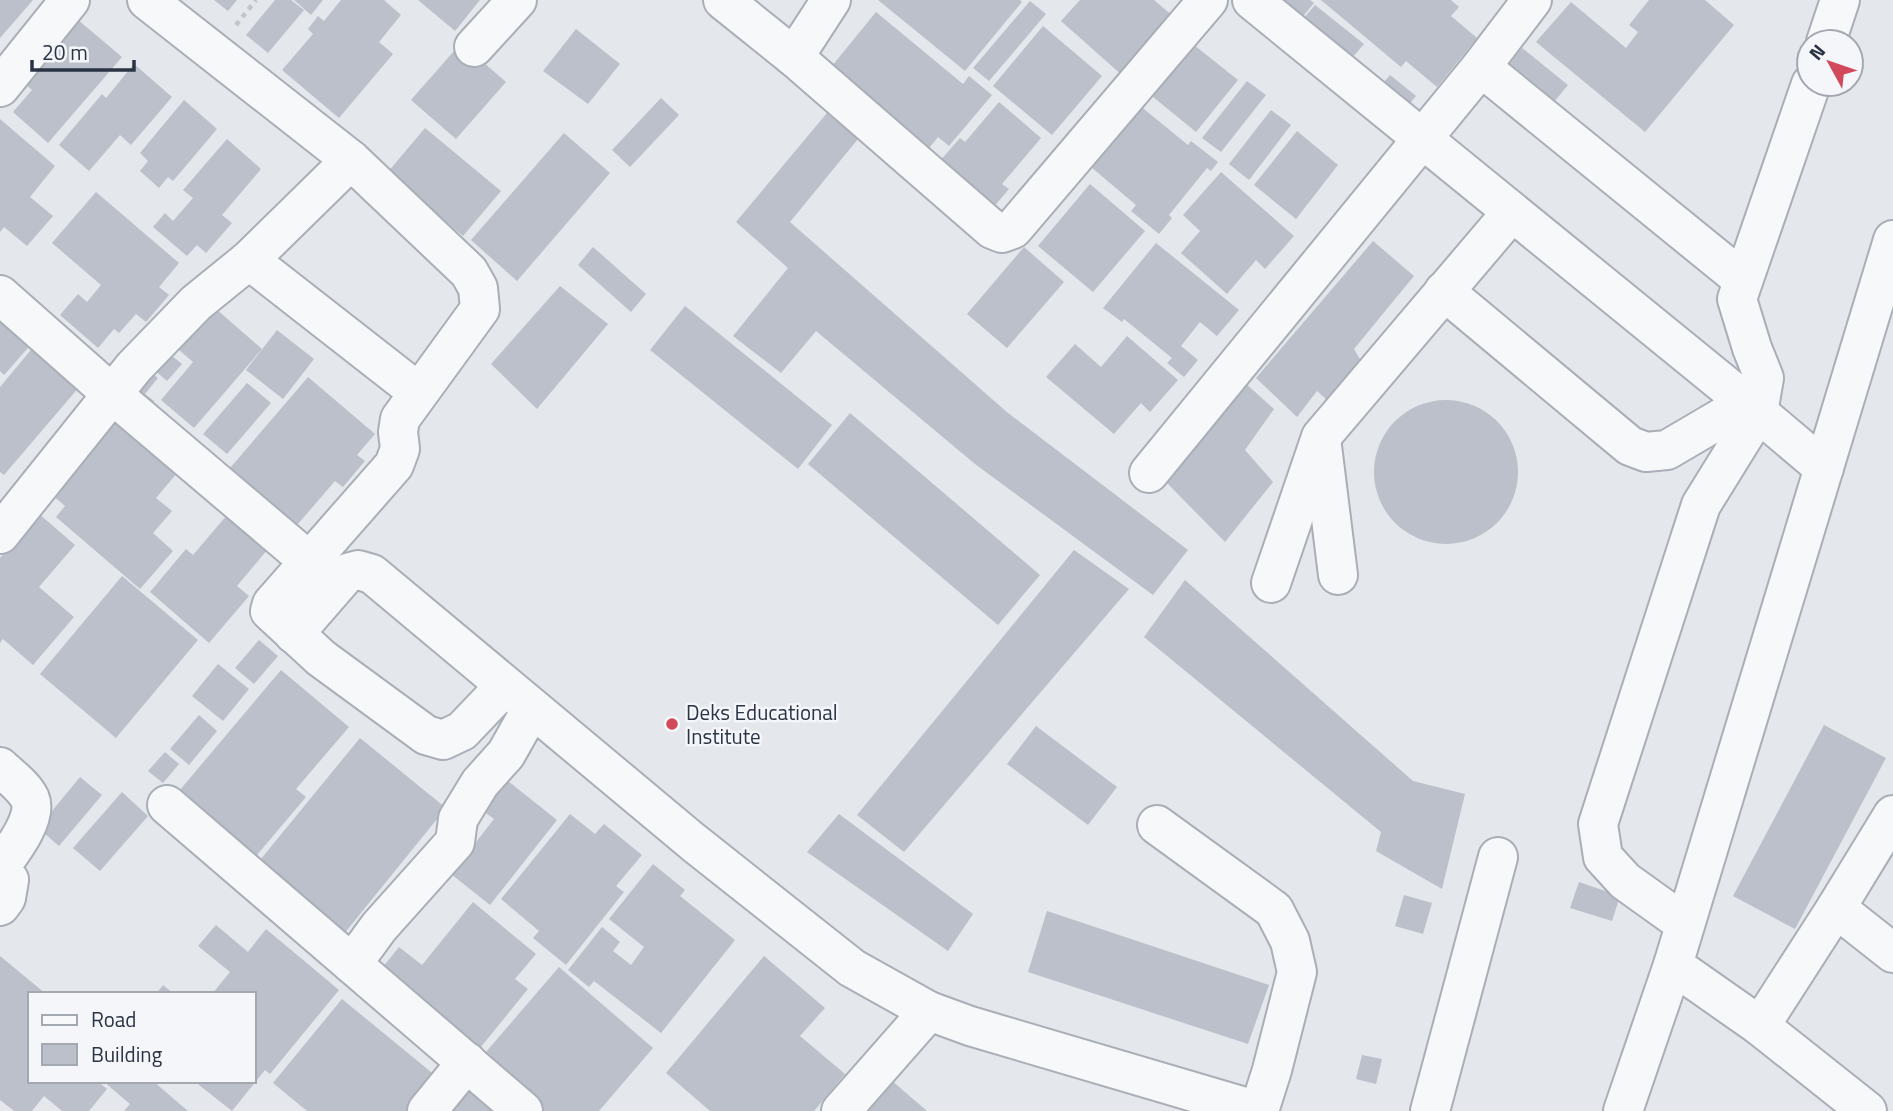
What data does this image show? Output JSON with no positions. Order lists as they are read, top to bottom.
{
  "places": ["Deks Educational Institute"],
  "legend": ["Road", "Building"],
  "scale_bar": "20 m",
  "north": "top left"
}
